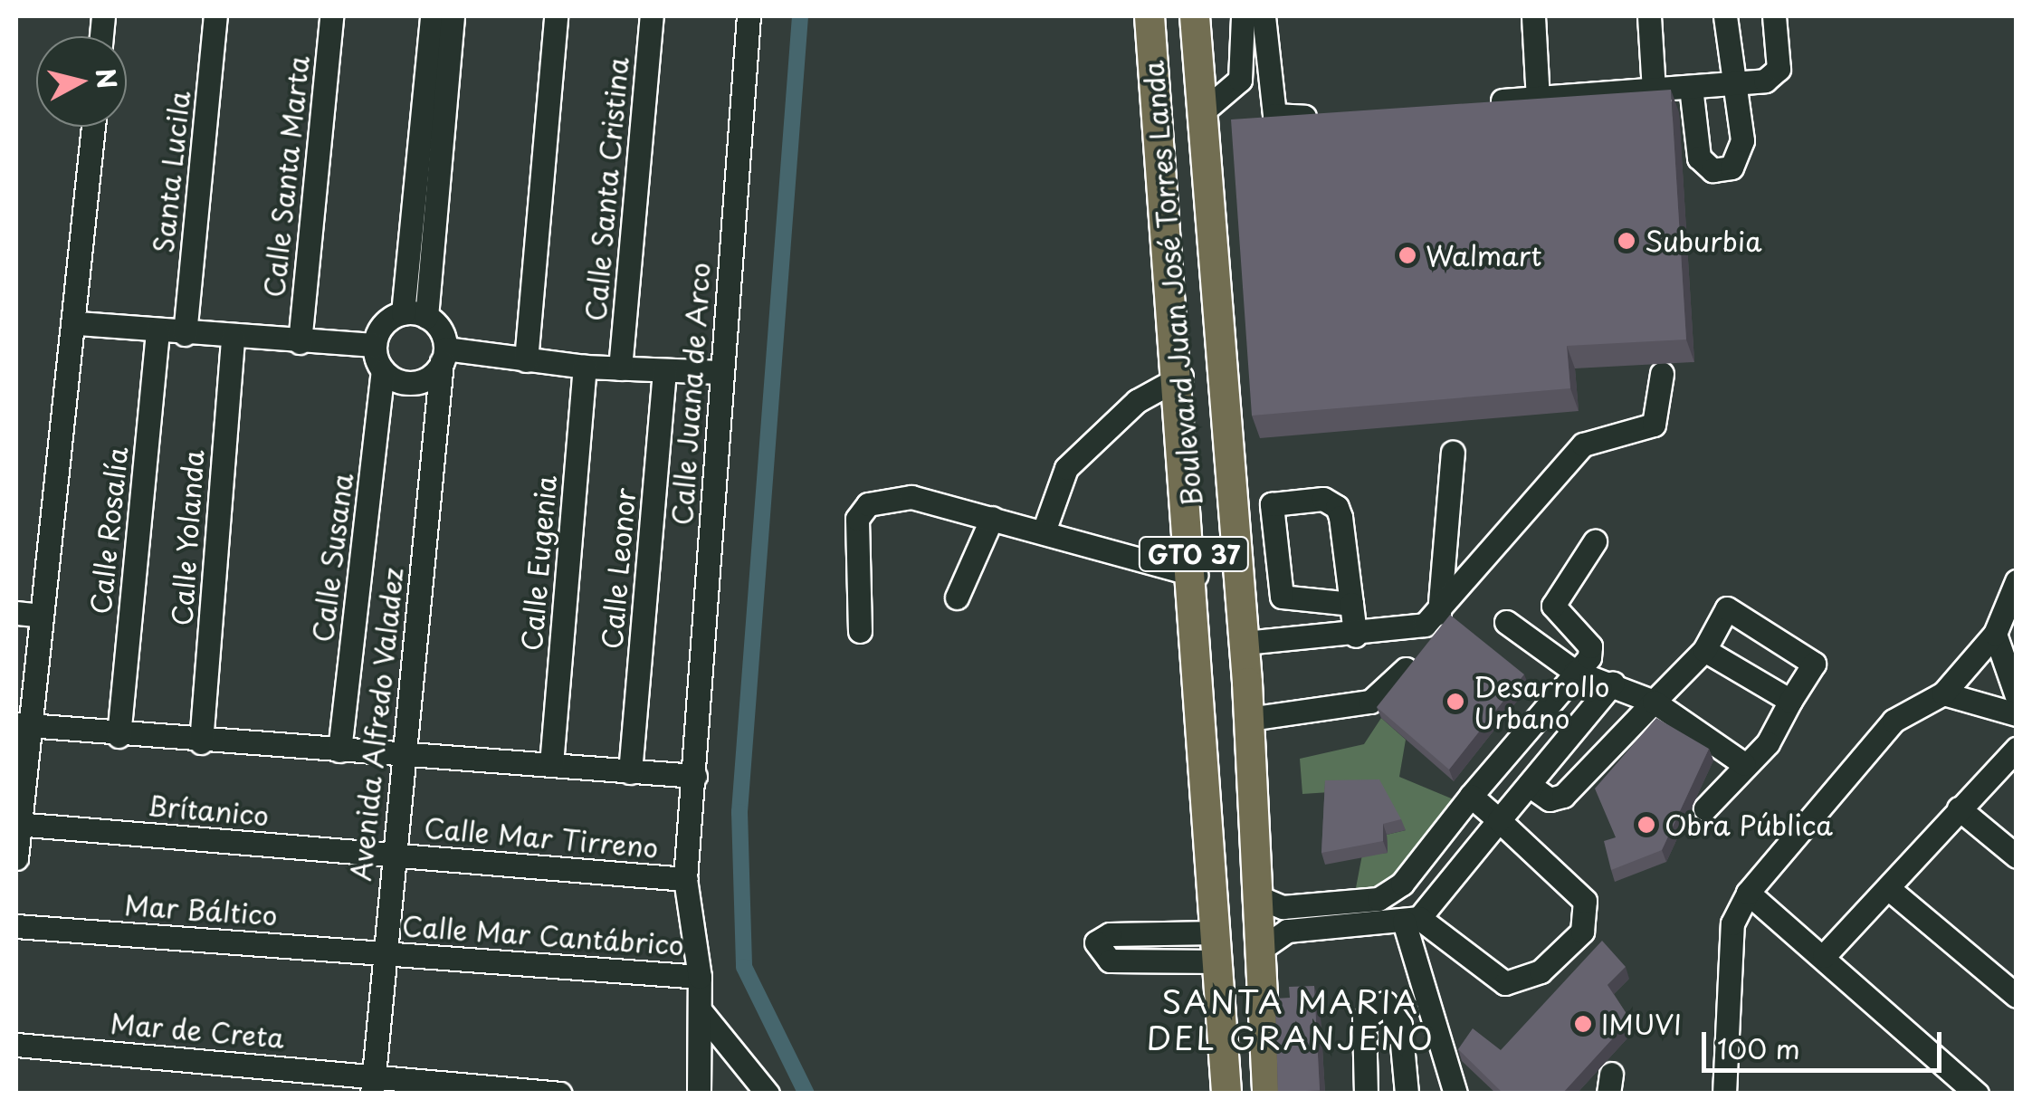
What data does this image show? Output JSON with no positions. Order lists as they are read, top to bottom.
{
  "streets": {
    "main road": ["Boulevard Juan José Torres Landa", "GTO 37"],
    "street": [
      "Santa Lucila",
      "Calle Santa Marta",
      "Calle Santa Cristina",
      "Calle Juana de Arco",
      "Calle Rosalía",
      "Calle Yolanda",
      "Calle Susana",
      "Calle Eugenia",
      "Calle Leonor",
      "Avenida Alfredo Valadez",
      "Brítanico",
      "Calle Mar Tirreno",
      "Mar Báltico",
      "Calle Mar Cantábrico",
      "Mar de Creta"
    ]
  },
  "crossings": [
    ["Calle Juana de Arco", "Calle Mar Tirreno"],
    ["Calle Juana de Arco", "Calle Mar Cantábrico"],
    ["Calle Susana", "Avenida Alfredo Valadez"],
    ["Avenida Alfredo Valadez", "Brítanico"],
    ["Avenida Alfredo Valadez", "Calle Mar Tirreno"],
    ["Avenida Alfredo Valadez", "Mar Báltico"],
    ["Avenida Alfredo Valadez", "Calle Mar Cantábrico"],
    ["Avenida Alfredo Valadez", "Mar de Creta"],
    ["Brítanico", "Calle Mar Tirreno"],
    ["Mar Báltico", "Calle Mar Cantábrico"]
  ],
  "districts": ["SANTA MARIA DEL GRANJENO"],
  "places": [
    "Suburbia",
    "Walmart",
    "Desarrollo Urbano",
    "Obra Pública",
    "IMUVI"
  ],
  "scale_bar": "100 m",
  "north": "right"
}
